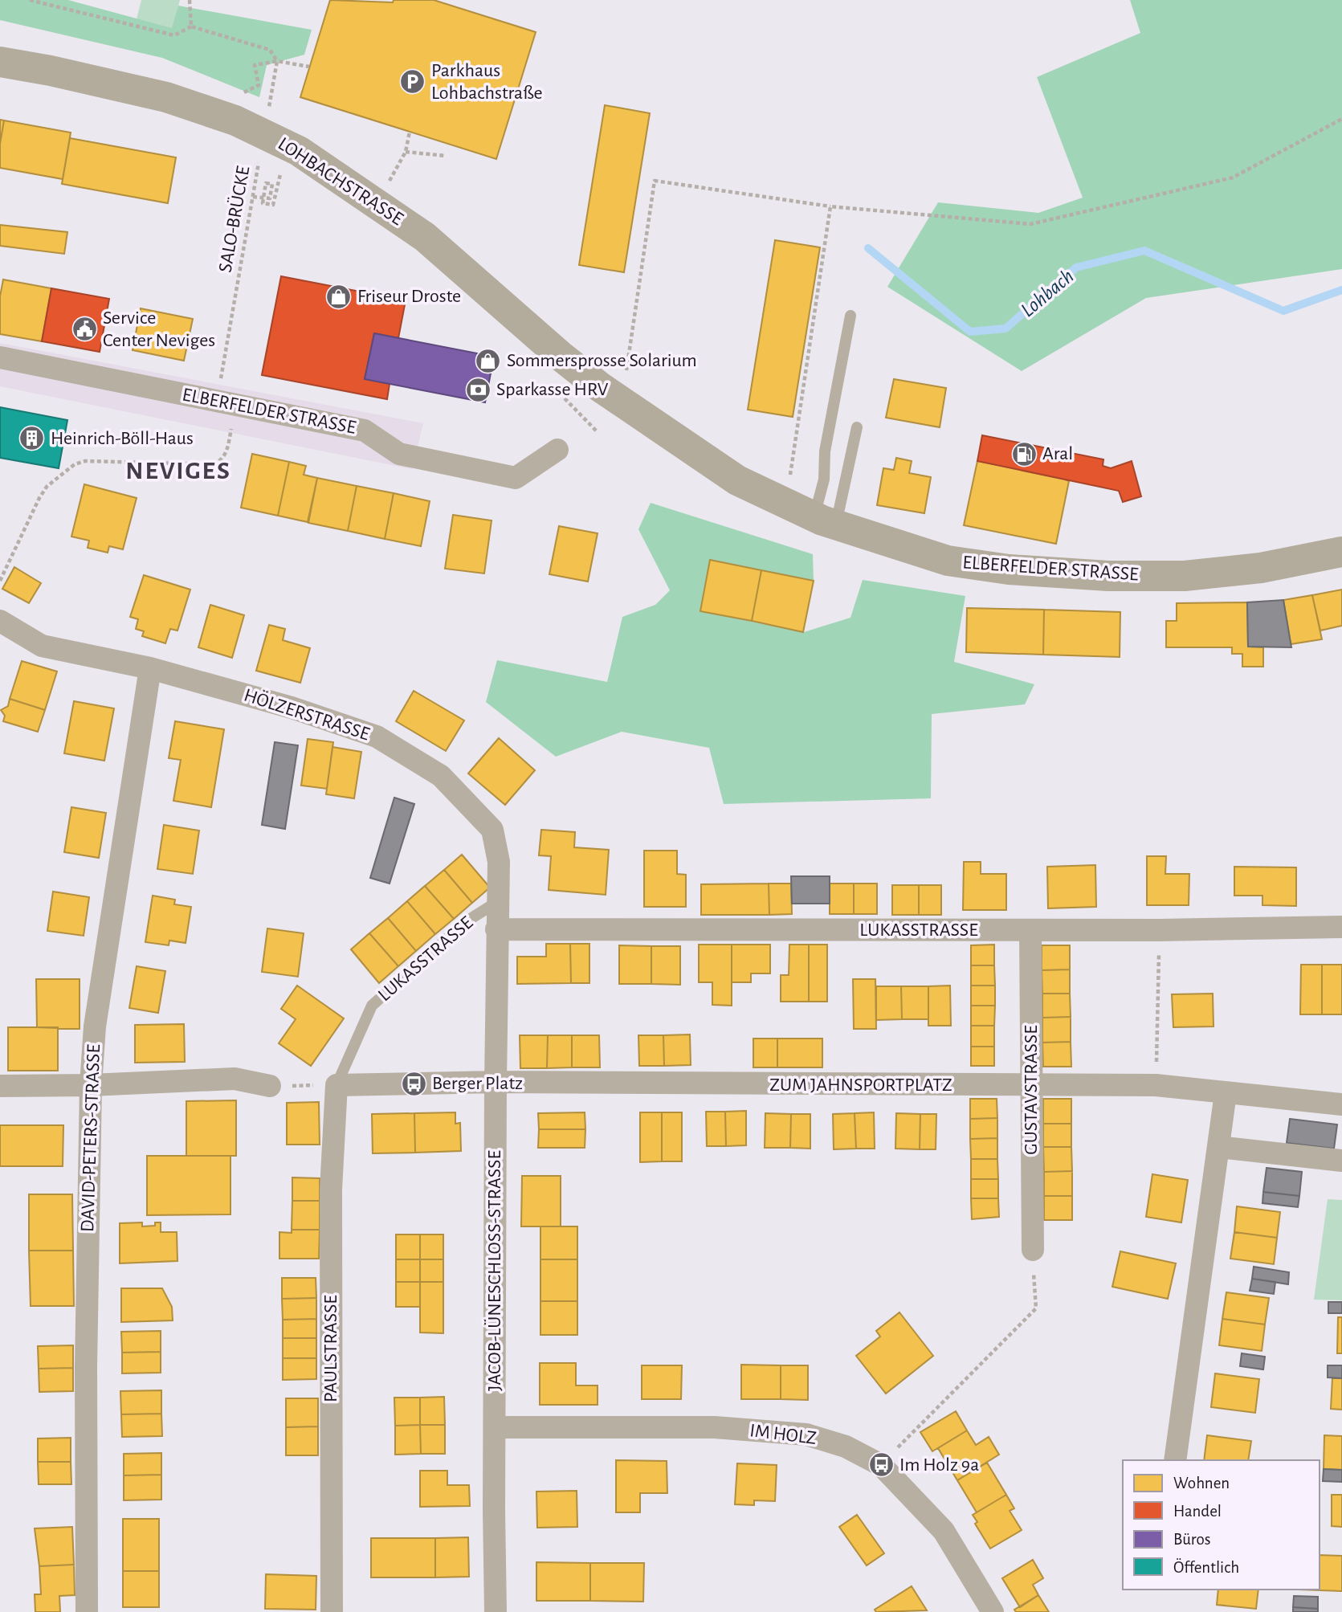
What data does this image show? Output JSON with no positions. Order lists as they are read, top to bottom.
{
  "streets": {
    "main road": ["LOHBACHSTRASSE", "ELBERFELDER STRASSE"],
    "street": [
      "HÖLZERSTRASSE",
      "LUKASSTRASSE",
      "ZUM JAHNSPORTPLATZ",
      "GUSTAVSTRASSE",
      "DAVID-PETERS-STRASSE",
      "JACOB-LÜNESCHLOSS-STRASSE",
      "PAULSTRASSE",
      "IM HOLZ"
    ],
    "path": ["SALO-BRÜCKE"]
  },
  "crossings": [
    ["LOHBACHSTRASSE", "SALO-BRÜCKE"],
    ["LOHBACHSTRASSE", "ELBERFELDER STRASSE"],
    ["HÖLZERSTRASSE", "LUKASSTRASSE"],
    ["HÖLZERSTRASSE", "DAVID-PETERS-STRASSE"],
    ["HÖLZERSTRASSE", "JACOB-LÜNESCHLOSS-STRASSE"],
    ["LUKASSTRASSE", "ZUM JAHNSPORTPLATZ"],
    ["LUKASSTRASSE", "GUSTAVSTRASSE"],
    ["LUKASSTRASSE", "JACOB-LÜNESCHLOSS-STRASSE"],
    ["LUKASSTRASSE", "PAULSTRASSE"],
    ["ZUM JAHNSPORTPLATZ", "GUSTAVSTRASSE"],
    ["ZUM JAHNSPORTPLATZ", "JACOB-LÜNESCHLOSS-STRASSE"],
    ["ZUM JAHNSPORTPLATZ", "PAULSTRASSE"],
    ["JACOB-LÜNESCHLOSS-STRASSE", "IM HOLZ"]
  ],
  "districts": ["NEVIGES"],
  "water": ["Lohbach"],
  "places": {
    "parking": ["Parkhaus Lohbachstraße"],
    "shop": ["Friseur Droste", "Sommersprosse Solarium"],
    "public building": ["Service Center Neviges"],
    "bank": ["Sparkasse HRV"],
    "building": ["Heinrich-Böll-Haus"],
    "fuel station": ["Aral"],
    "bus stop": ["Berger Platz", "Im Holz 9a"]
  },
  "legend": [
    "Wohnen",
    "Handel",
    "Büros",
    "Öffentlich"
  ]
}
